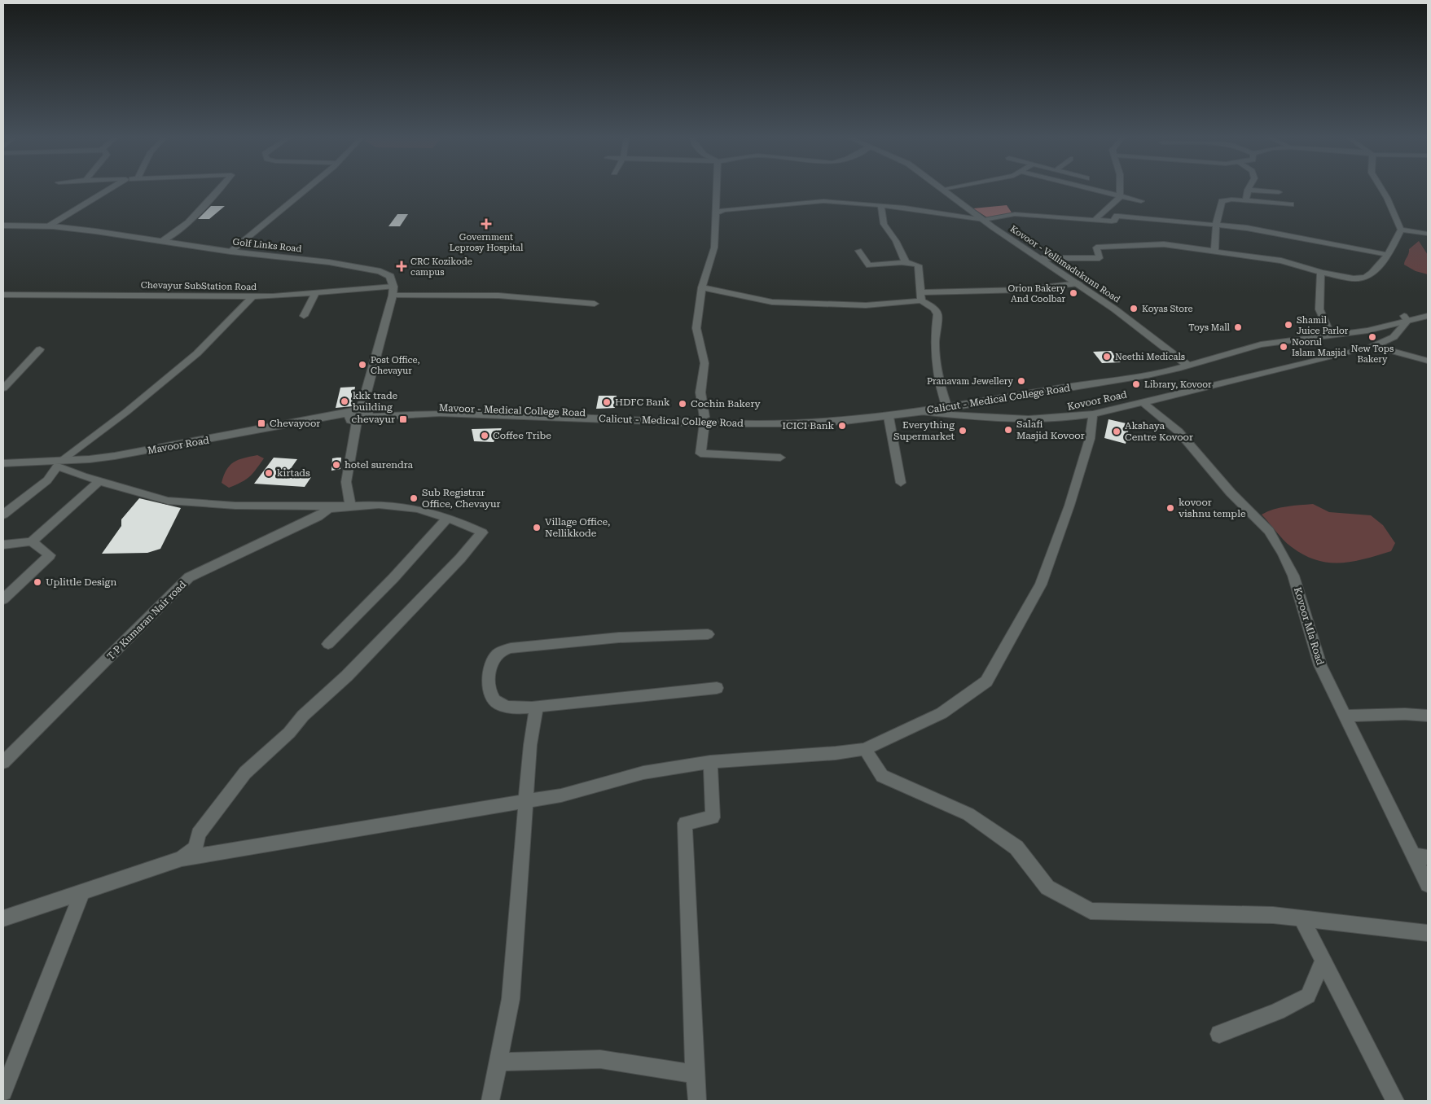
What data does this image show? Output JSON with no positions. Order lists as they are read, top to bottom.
{
  "streets": {
    "main road": [
      "Golf Links Road",
      "Kovoor - Vellimadukunn Road",
      "Calicut - Medical College Road",
      "Mavoor Road"
    ],
    "street": [
      "Chevayur SubStation Road",
      "Kovoor Road",
      "T P Kumaran Nair road",
      "Kovoor Mla Road"
    ]
  },
  "crossings": [
    ["Golf Links Road", "Chevayur SubStation Road"],
    ["Kovoor - Vellimadukunn Road", "Calicut - Medical College Road"],
    ["Calicut - Medical College Road", "Kovoor Road"],
    ["Calicut - Medical College Road", "Mavoor Road"],
    ["Kovoor Road", "Kovoor Mla Road"]
  ],
  "places": {
    "health": ["Government Leprosy Hospital", "CRC Kozikode campus"],
    "other": [
      "Orion Bakery And Coolbar",
      "Koyas Store",
      "Shamil Juice Parlor",
      "Toys Mall",
      "New Tops Bakery",
      "Noorul Islam Masjid",
      "Neethi Medicals",
      "Post Office, Chevayur",
      "Pranavam Jewellery",
      "Library, Kovoor",
      "kkk trade building",
      "HDFC Bank",
      "Cochin Bakery",
      "ICICI Bank",
      "Salafi Masjid Kovoor",
      "Everything Supermarket",
      "Akshaya Centre Kovoor",
      "Coffee Tribe",
      "hotel surendra",
      "kirtads",
      "Sub Registrar Office, Chevayur",
      "kovoor vishnu temple",
      "Village Office, Nellikkode",
      "Uplittle Design"
    ],
    "transit": ["chevayur", "Chevayoor"]
  }
}
